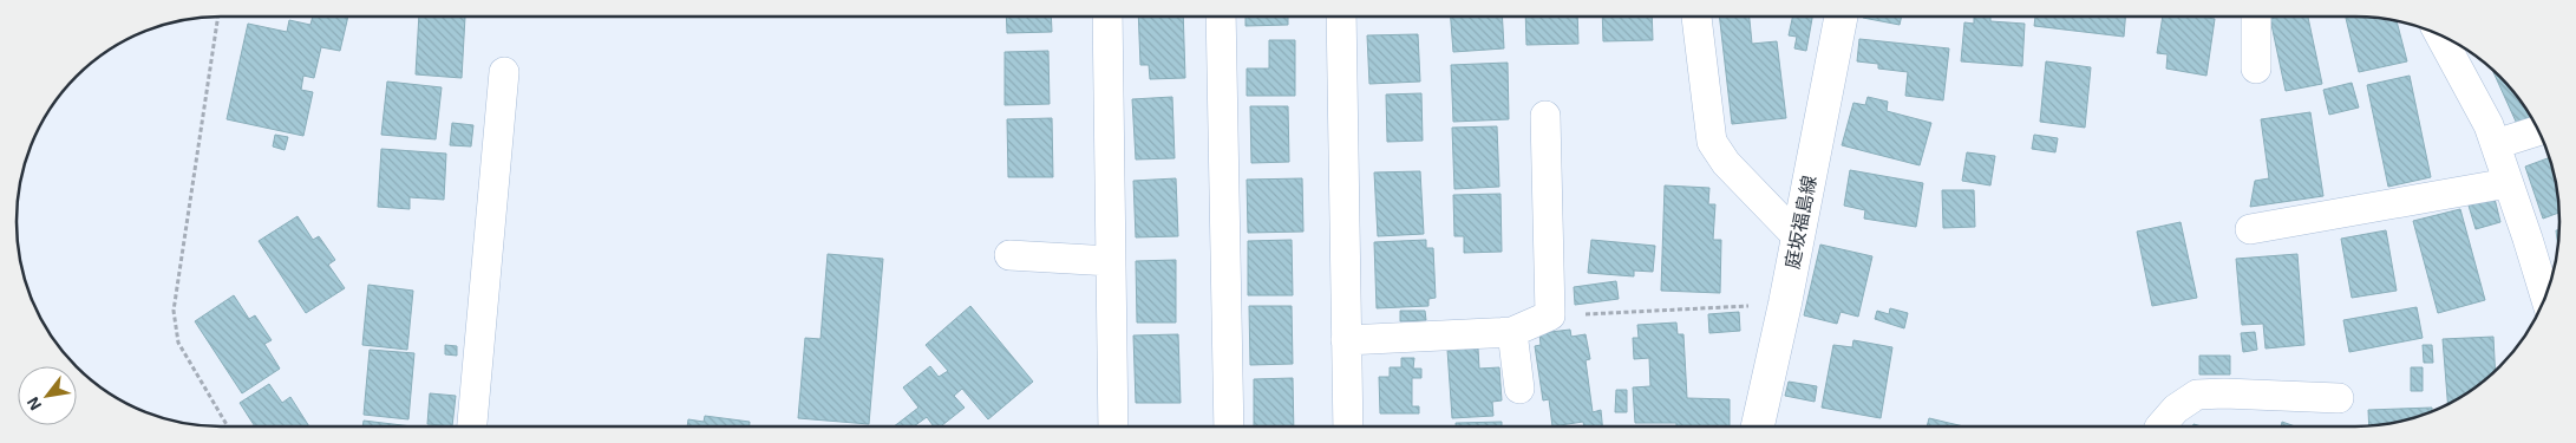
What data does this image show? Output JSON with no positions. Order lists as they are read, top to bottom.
{
  "streets": {
    "main road": ["庭坂福島線"]
  },
  "north": "bottom left"
}
